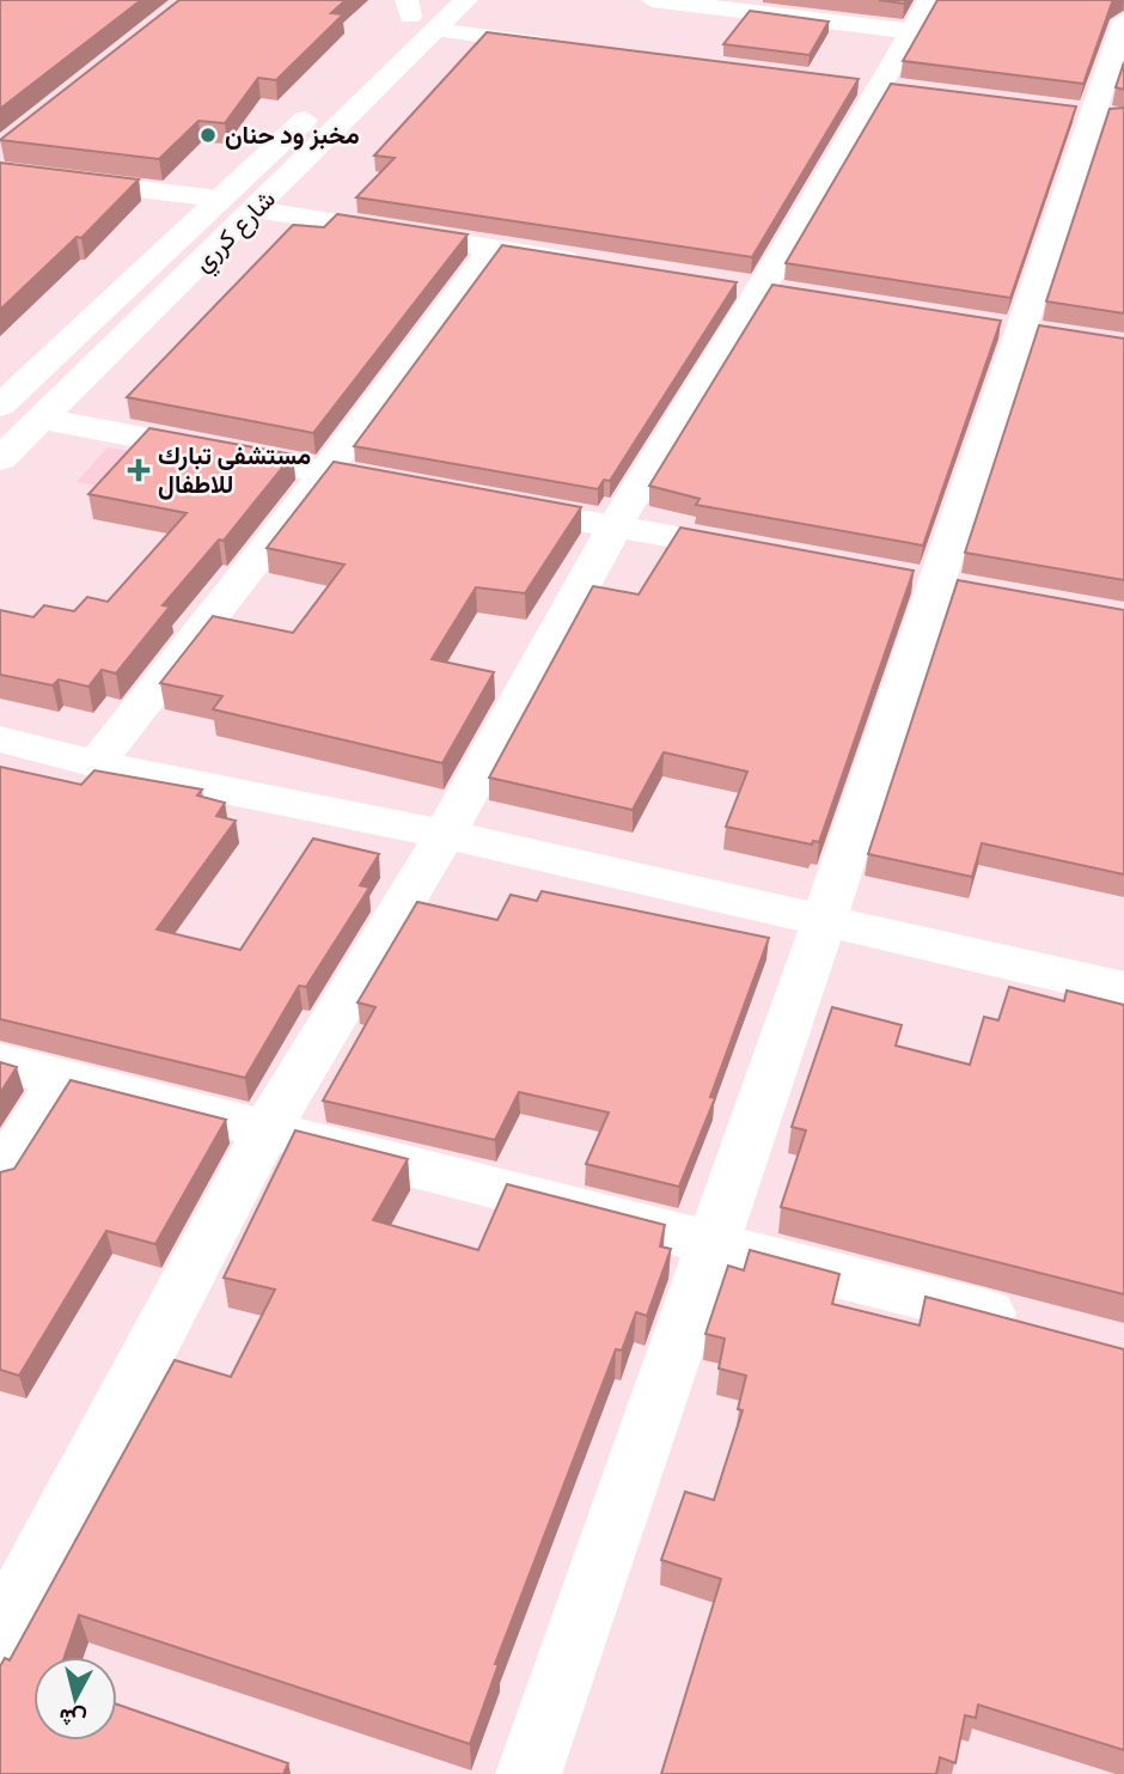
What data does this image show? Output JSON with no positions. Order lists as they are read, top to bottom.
{
  "streets": {
    "street": ["شارع كرري"]
  },
  "places": {
    "other": ["مخبز ود حنان"],
    "health": ["مستشفى تبارك للاطفال"]
  },
  "north": "bottom"
}
